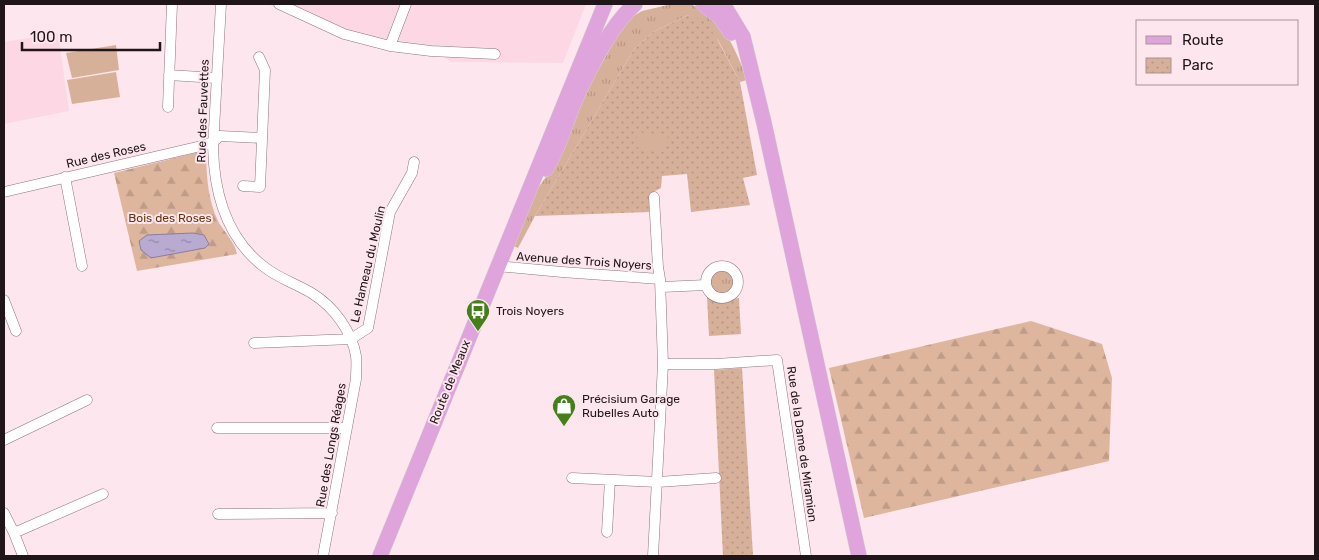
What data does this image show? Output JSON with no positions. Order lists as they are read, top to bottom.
{
  "streets": {
    "main road": ["Route de Meaux"],
    "street": [
      "Rue des Fauvettes",
      "Rue des Roses",
      "Avenue des Trois Noyers",
      "Le Hameau du Moulin",
      "Rue de la Dame de Miramion",
      "Rue des Longs Réages"
    ]
  },
  "crossings": [
    ["Rue des Fauvettes", "Rue des Roses"],
    ["Rue des Fauvettes", "Le Hameau du Moulin"],
    ["Rue des Fauvettes", "Rue des Longs Réages"],
    ["Avenue des Trois Noyers", "Route de Meaux"],
    ["Avenue des Trois Noyers", "Rue de la Dame de Miramion"],
    ["Le Hameau du Moulin", "Rue des Longs Réages"]
  ],
  "parks": ["Bois des Roses"],
  "places": {
    "bus stop": ["Trois Noyers"],
    "shop": ["Précisium Garage Rubelles Auto"]
  },
  "legend": ["Route", "Parc"],
  "scale_bar": "100 m"
}
